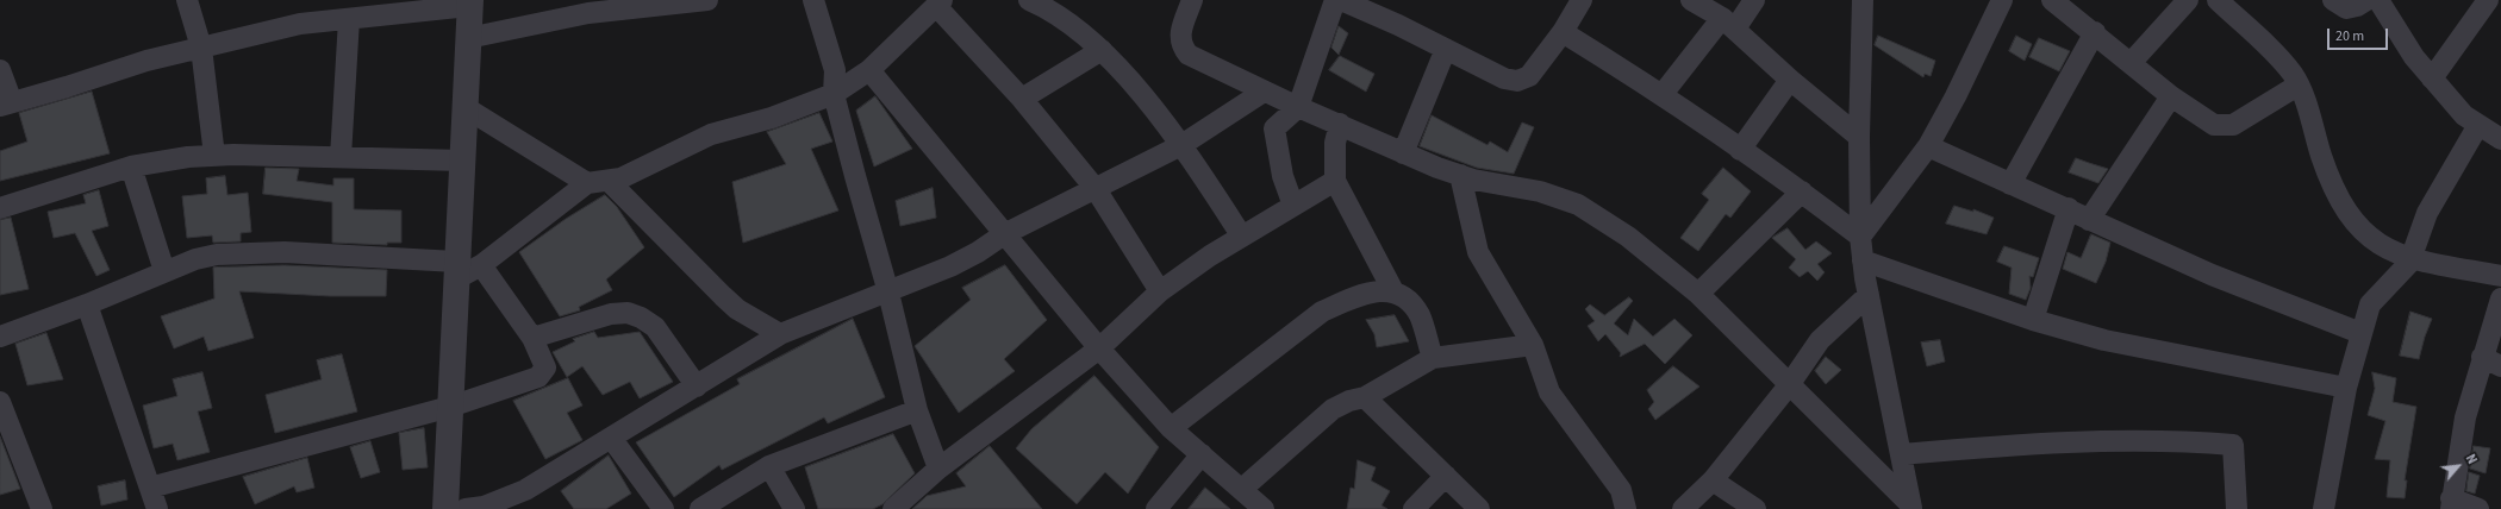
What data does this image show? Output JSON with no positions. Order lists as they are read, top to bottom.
{
  "scale_bar": "20 m",
  "north": "top right"
}
